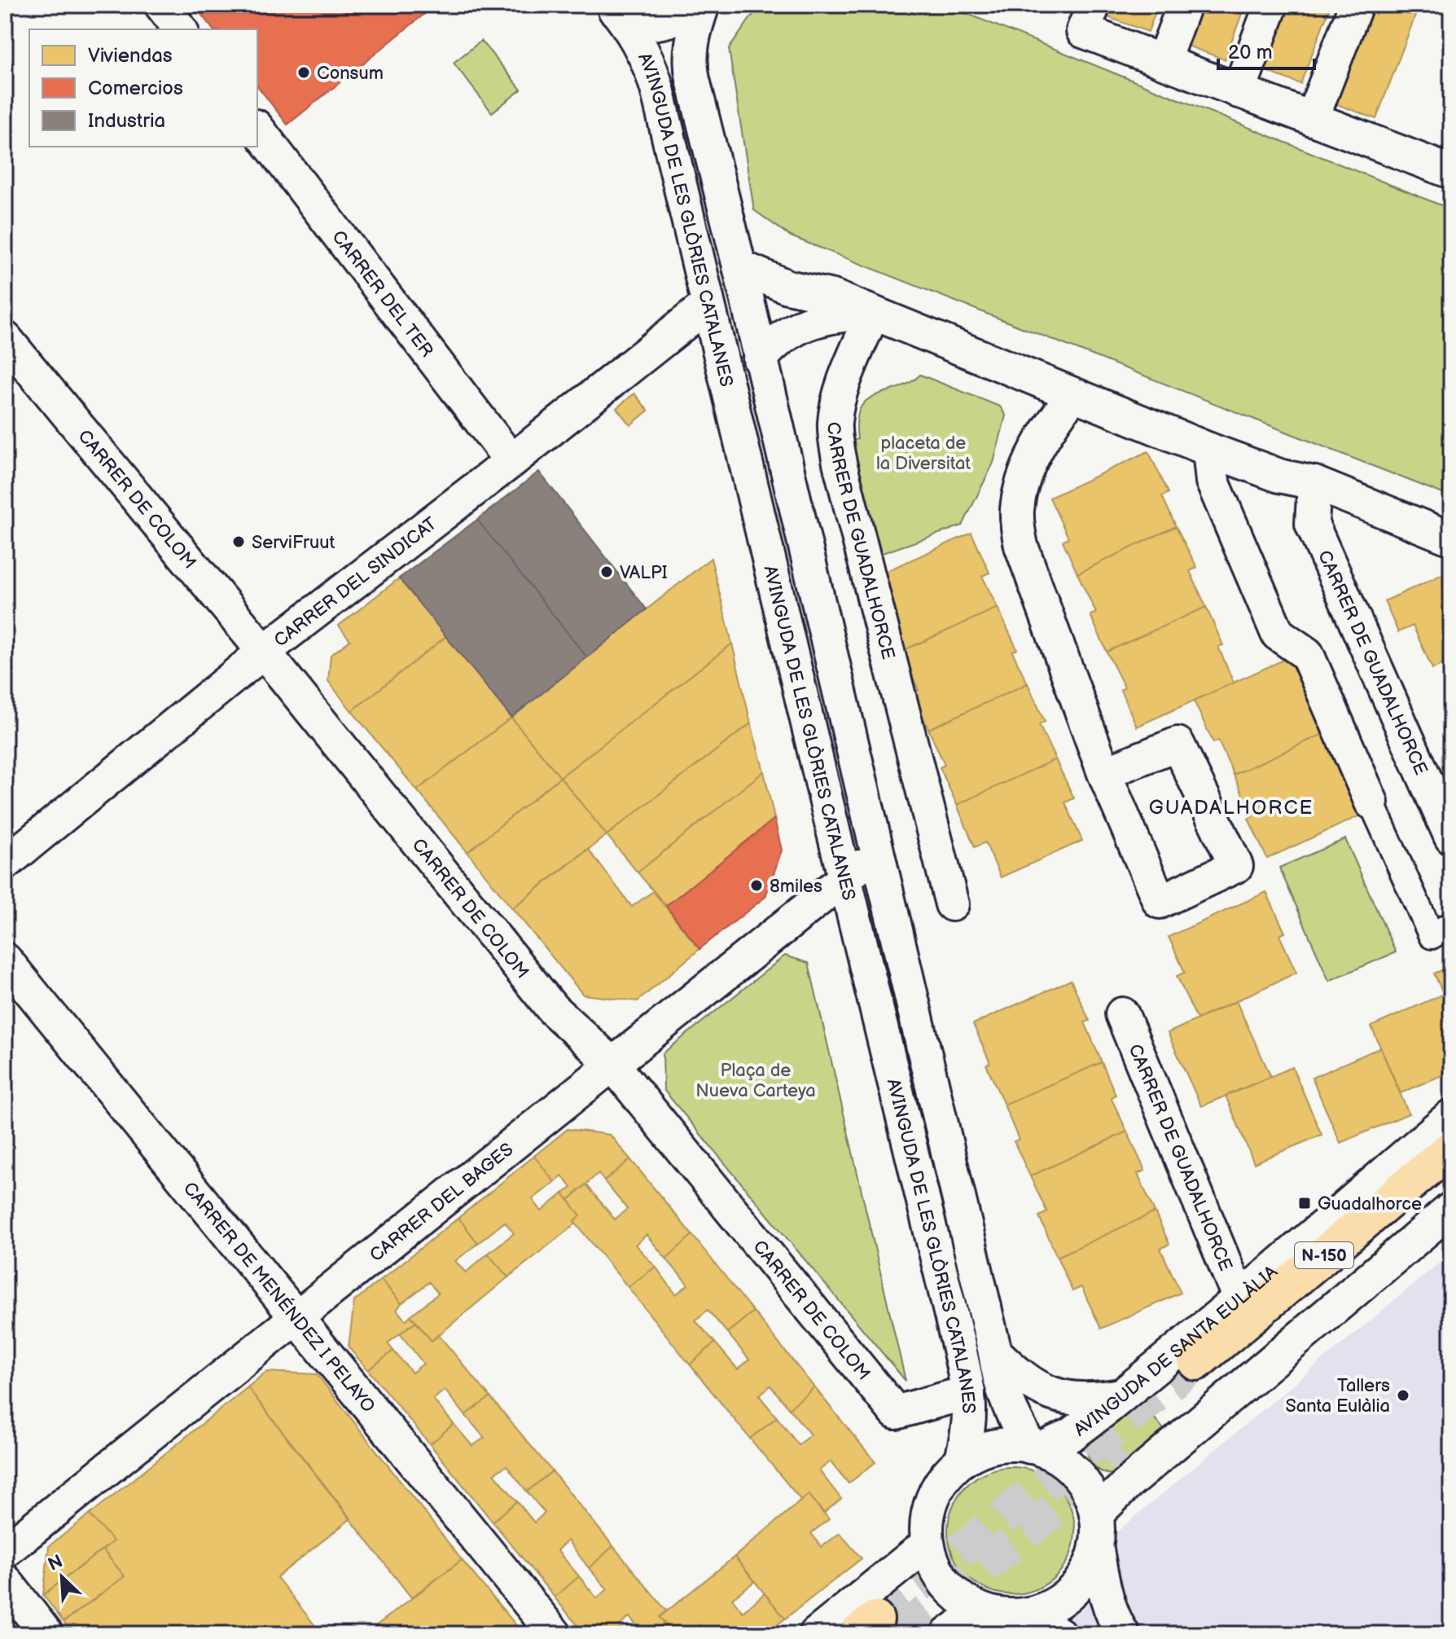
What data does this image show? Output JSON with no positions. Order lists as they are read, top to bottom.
{
  "streets": {
    "main road": ["N-150"],
    "street": [
      "AVINGUDA DE LES GLÒRIES CATALANES",
      "CARRER DEL TER",
      "CARRER DE COLOM",
      "CARRER DE GUADALHORCE",
      "CARRER DEL SINDICAT",
      "CARRER DEL BAGES",
      "CARRER DE MENÉNDEZ I PELAYO",
      "AVINGUDA DE SANTA EULÀLIA"
    ]
  },
  "crossings": [
    ["AVINGUDA DE LES GLÒRIES CATALANES", "CARRER DE COLOM"],
    ["AVINGUDA DE LES GLÒRIES CATALANES", "CARRER DEL SINDICAT"],
    ["AVINGUDA DE LES GLÒRIES CATALANES", "CARRER DEL BAGES"],
    ["AVINGUDA DE LES GLÒRIES CATALANES", "AVINGUDA DE SANTA EULÀLIA"],
    ["CARRER DEL TER", "CARRER DEL SINDICAT"],
    ["CARRER DE COLOM", "CARRER DEL SINDICAT"],
    ["CARRER DE COLOM", "CARRER DEL BAGES"],
    ["CARRER DE GUADALHORCE", "AVINGUDA DE SANTA EULÀLIA"],
    ["CARRER DEL BAGES", "CARRER DE MENÉNDEZ I PELAYO"]
  ],
  "districts": ["GUADALHORCE"],
  "parks": ["placeta de la Diversitat", "Plaça de Nueva Carteya"],
  "places": {
    "other": [
      "Consum",
      "ServiFruut",
      "VALPI",
      "8miles",
      "Tallers Santa Eulàlia"
    ],
    "transit": ["Guadalhorce"]
  },
  "legend": ["Viviendas", "Comercios", "Industria"],
  "scale_bar": "20 m",
  "north": "top left"
}
